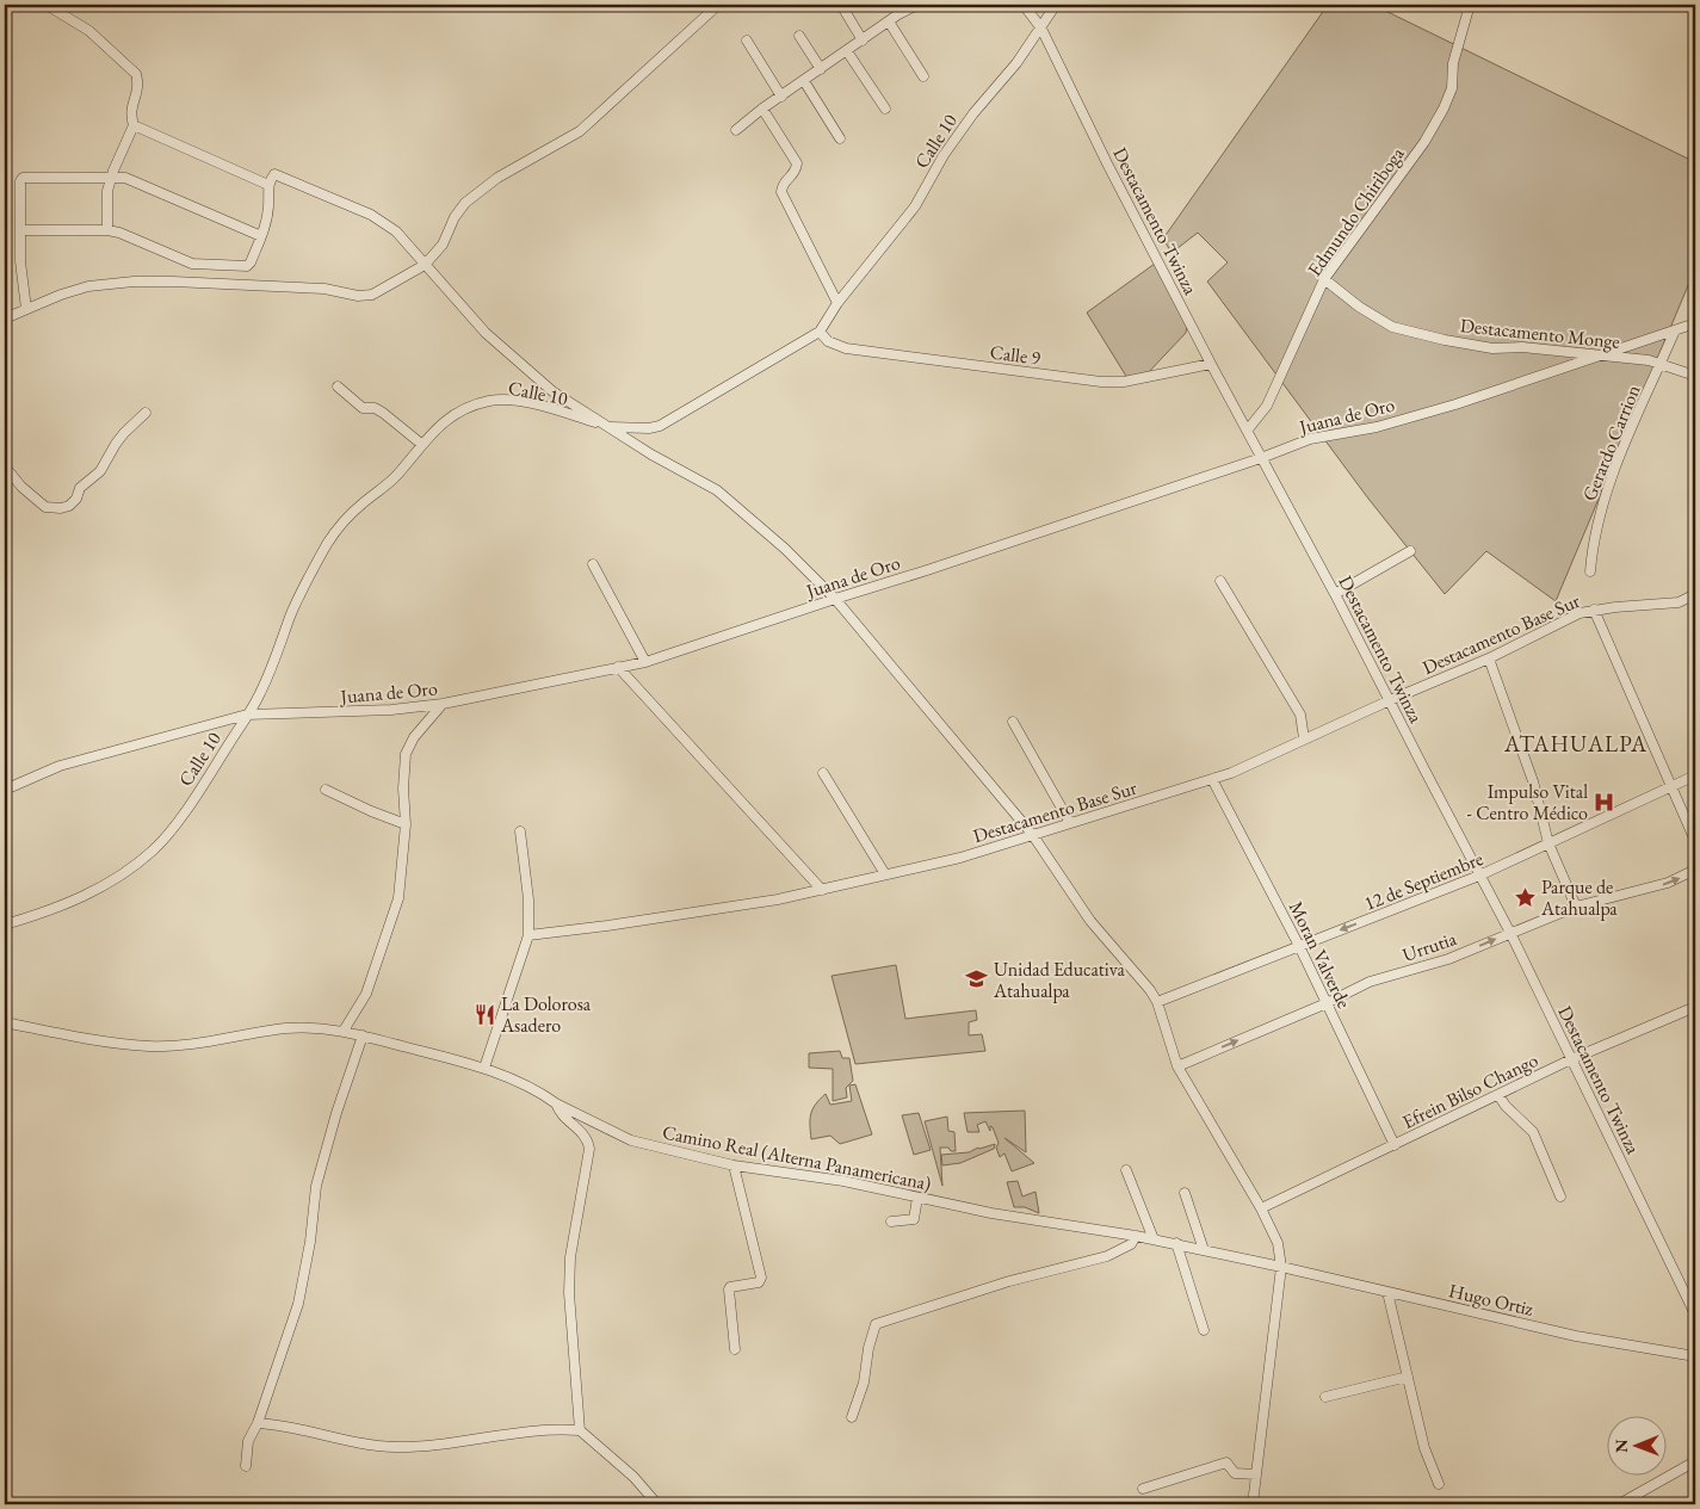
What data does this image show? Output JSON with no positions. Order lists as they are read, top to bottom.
{
  "streets": {
    "street": [
      "Calle 10",
      "Edmundo Chiriboga",
      "Destacamento Twinza",
      "Destacamento Monge",
      "Calle 9",
      "Juana de Oro",
      "Gerardo Carrion",
      "Destacamento Base Sur",
      "12 de Septiembre",
      "Urrutia",
      "Moran Valverde",
      "Efrein Bilso Chango",
      "Camino Real (Alterna Panamericana)",
      "Hugo Ortiz"
    ]
  },
  "crossings": [
    ["Calle 10", "Destacamento Twinza"],
    ["Calle 10", "Calle 9"],
    ["Calle 10", "Juana de Oro"],
    ["Edmundo Chiriboga", "Destacamento Twinza"],
    ["Edmundo Chiriboga", "Destacamento Monge"],
    ["Destacamento Twinza", "Calle 9"],
    ["Destacamento Twinza", "Juana de Oro"],
    ["Destacamento Twinza", "Destacamento Base Sur"],
    ["Destacamento Twinza", "12 de Septiembre"],
    ["Destacamento Twinza", "Urrutia"],
    ["Destacamento Twinza", "Efrein Bilso Chango"],
    ["Destacamento Monge", "Juana de Oro"],
    ["Destacamento Monge", "Gerardo Carrion"],
    ["Juana de Oro", "Gerardo Carrion"],
    ["Destacamento Base Sur", "Moran Valverde"],
    ["12 de Septiembre", "Moran Valverde"],
    ["Urrutia", "Moran Valverde"],
    ["Moran Valverde", "Efrein Bilso Chango"],
    ["Camino Real (Alterna Panamericana)", "Hugo Ortiz"]
  ],
  "one_way": ["Urrutia"],
  "districts": ["ATAHUALPA"],
  "places": {
    "hospital": ["Impulso Vital - Centro Médico"],
    "place": ["Parque de Atahualpa"],
    "school or university": ["Unidad Educativa Atahualpa"],
    "restaurant": ["La Dolorosa Asadero"]
  },
  "north": "left"
}
